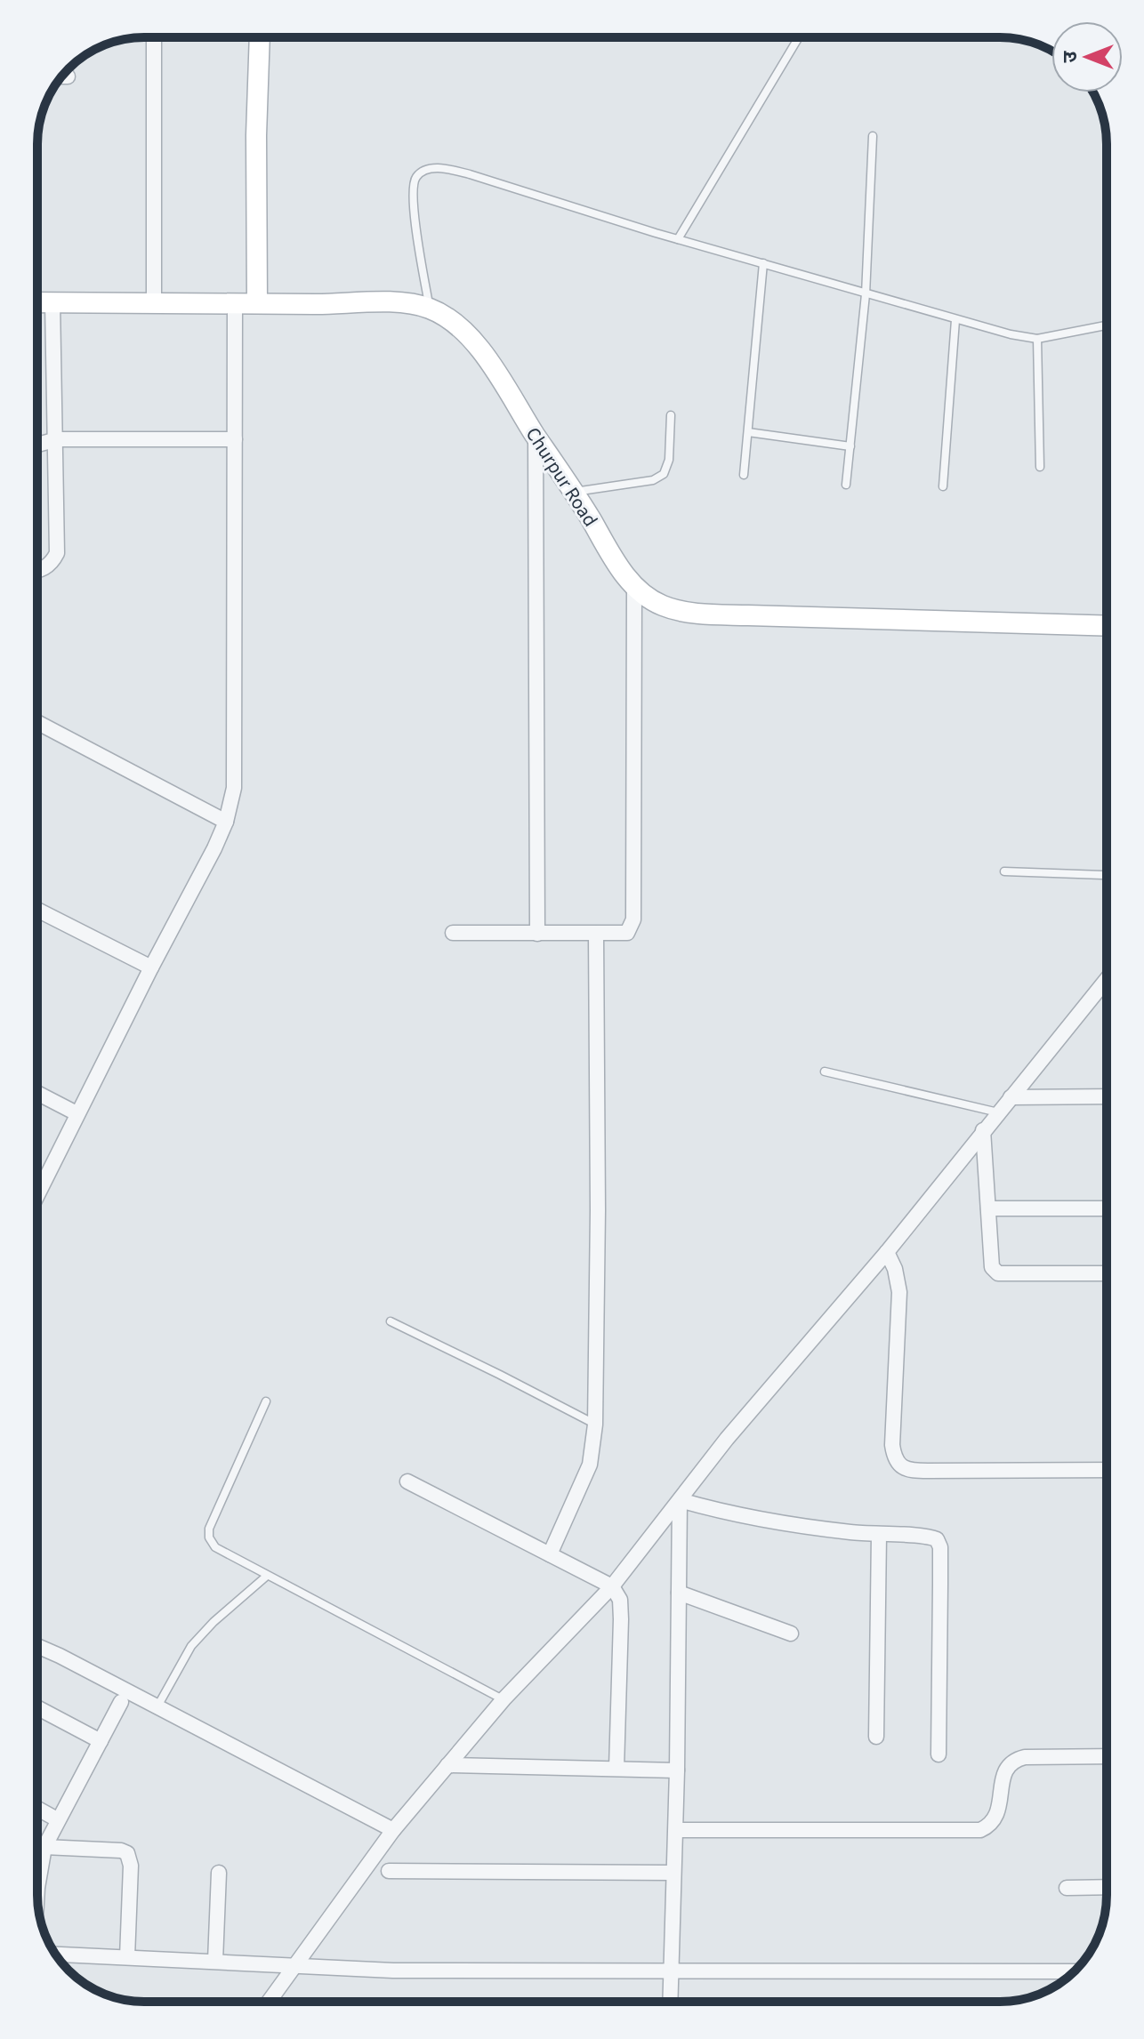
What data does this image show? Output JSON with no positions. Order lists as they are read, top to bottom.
{
  "streets": {
    "street": ["Churpur Road"]
  },
  "north": "left"
}
